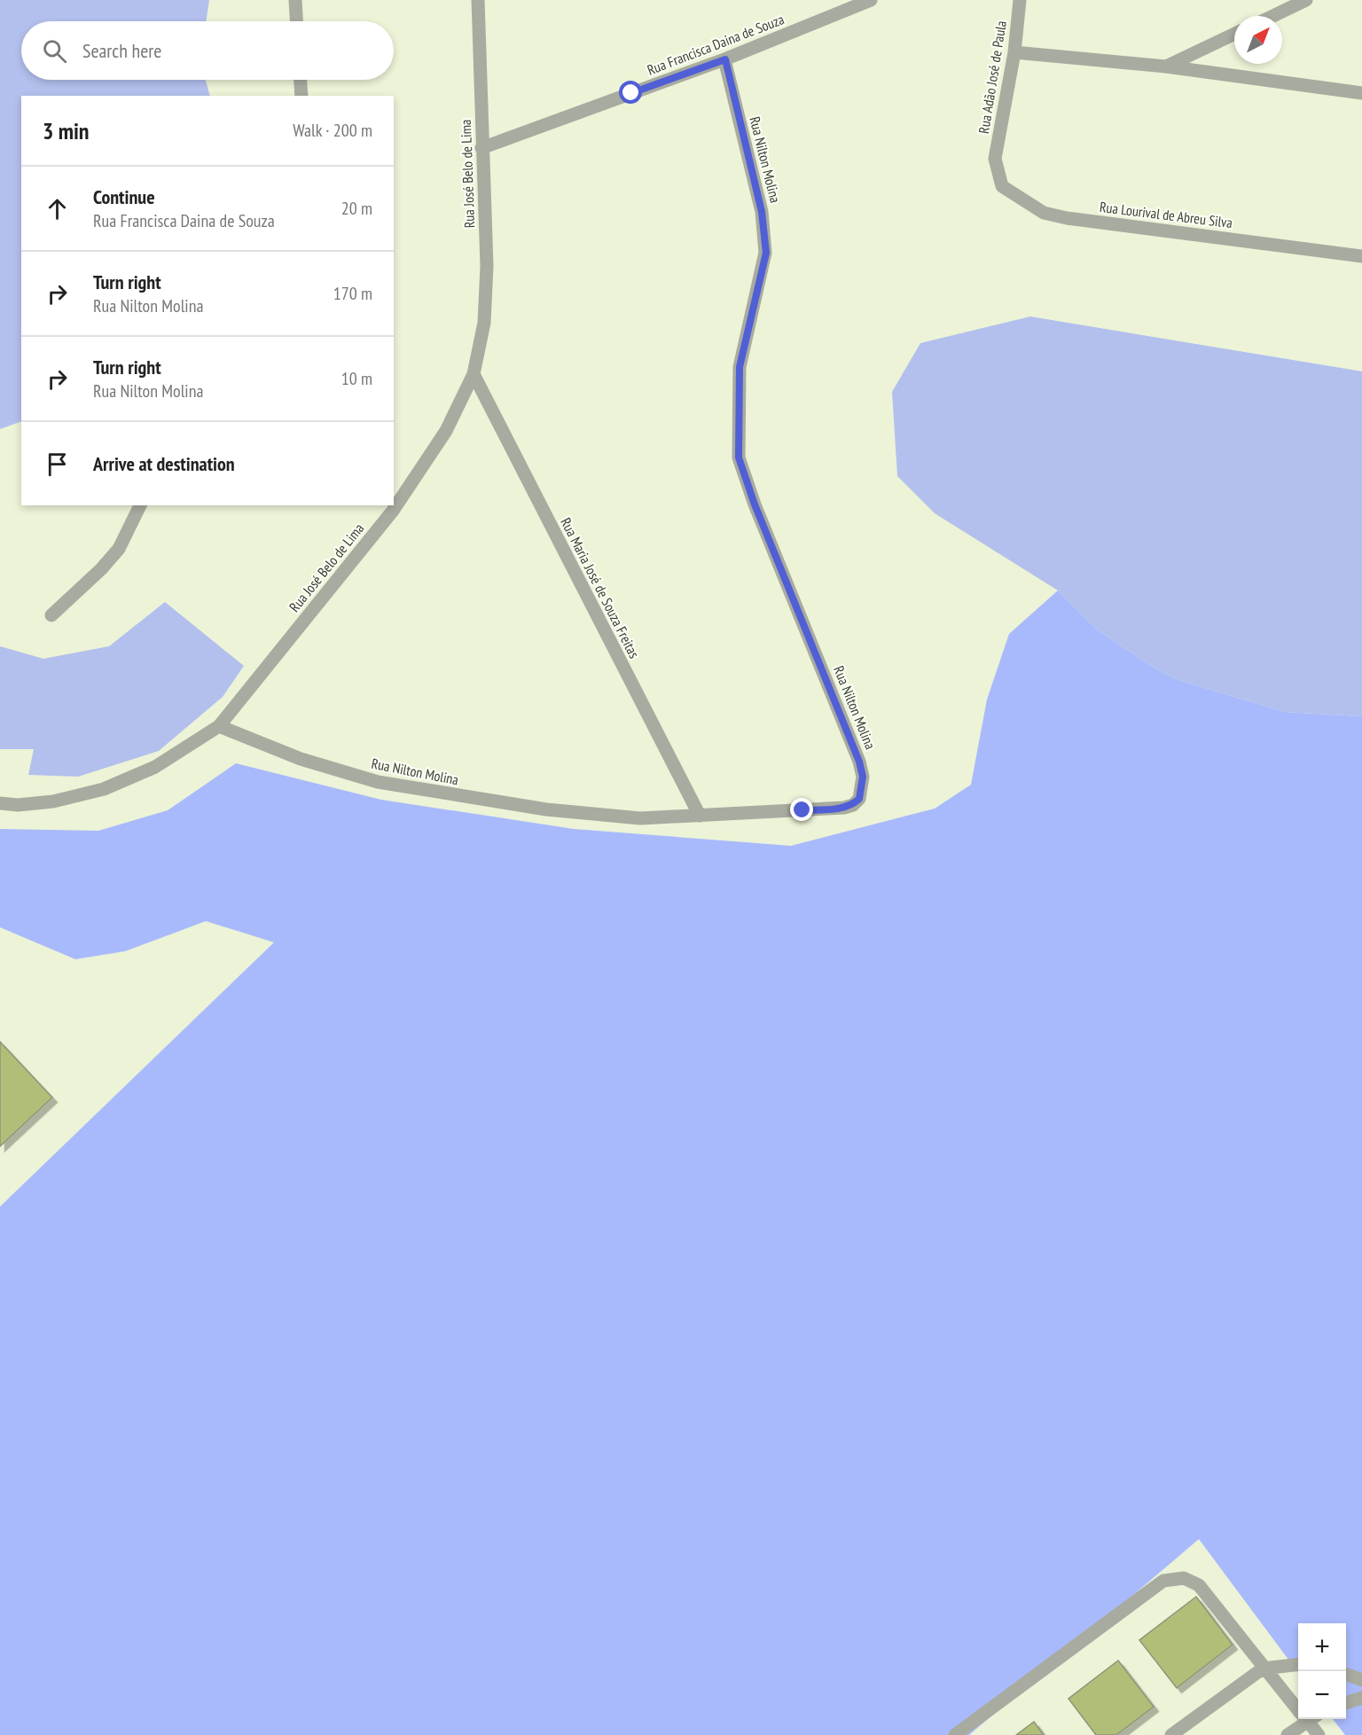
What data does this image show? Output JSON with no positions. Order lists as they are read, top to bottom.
{
  "streets": {
    "street": [
      "Rua Francisca Daina de Souza",
      "Rua Adão José de Paula",
      "Rua Nilton Molina",
      "Rua José Belo de Lima",
      "Rua Lourival de Abreu Silva",
      "Rua Maria José de Souza Freitas"
    ]
  },
  "crossings": [
    ["Rua Francisca Daina de Souza", "Rua Nilton Molina"],
    ["Rua Francisca Daina de Souza", "Rua José Belo de Lima"],
    ["Rua Adão José de Paula", "Rua Lourival de Abreu Silva"],
    ["Rua Nilton Molina", "Rua José Belo de Lima"],
    ["Rua Nilton Molina", "Rua Maria José de Souza Freitas"],
    ["Rua José Belo de Lima", "Rua Maria José de Souza Freitas"]
  ],
  "north": "top right",
  "page": {
    "search": "Search here",
    "heading": ["3 min", "Walk · 200 m"],
    "list": [
      ["Continue", "Rua Francisca Daina de Souza", "20 m"],
      ["Turn right", "Rua Nilton Molina", "170 m"],
      ["Turn right", "Rua Nilton Molina", "10 m"],
      "Arrive at destination"
    ],
    "map_buttons": ["+", "−"]
  }
}
